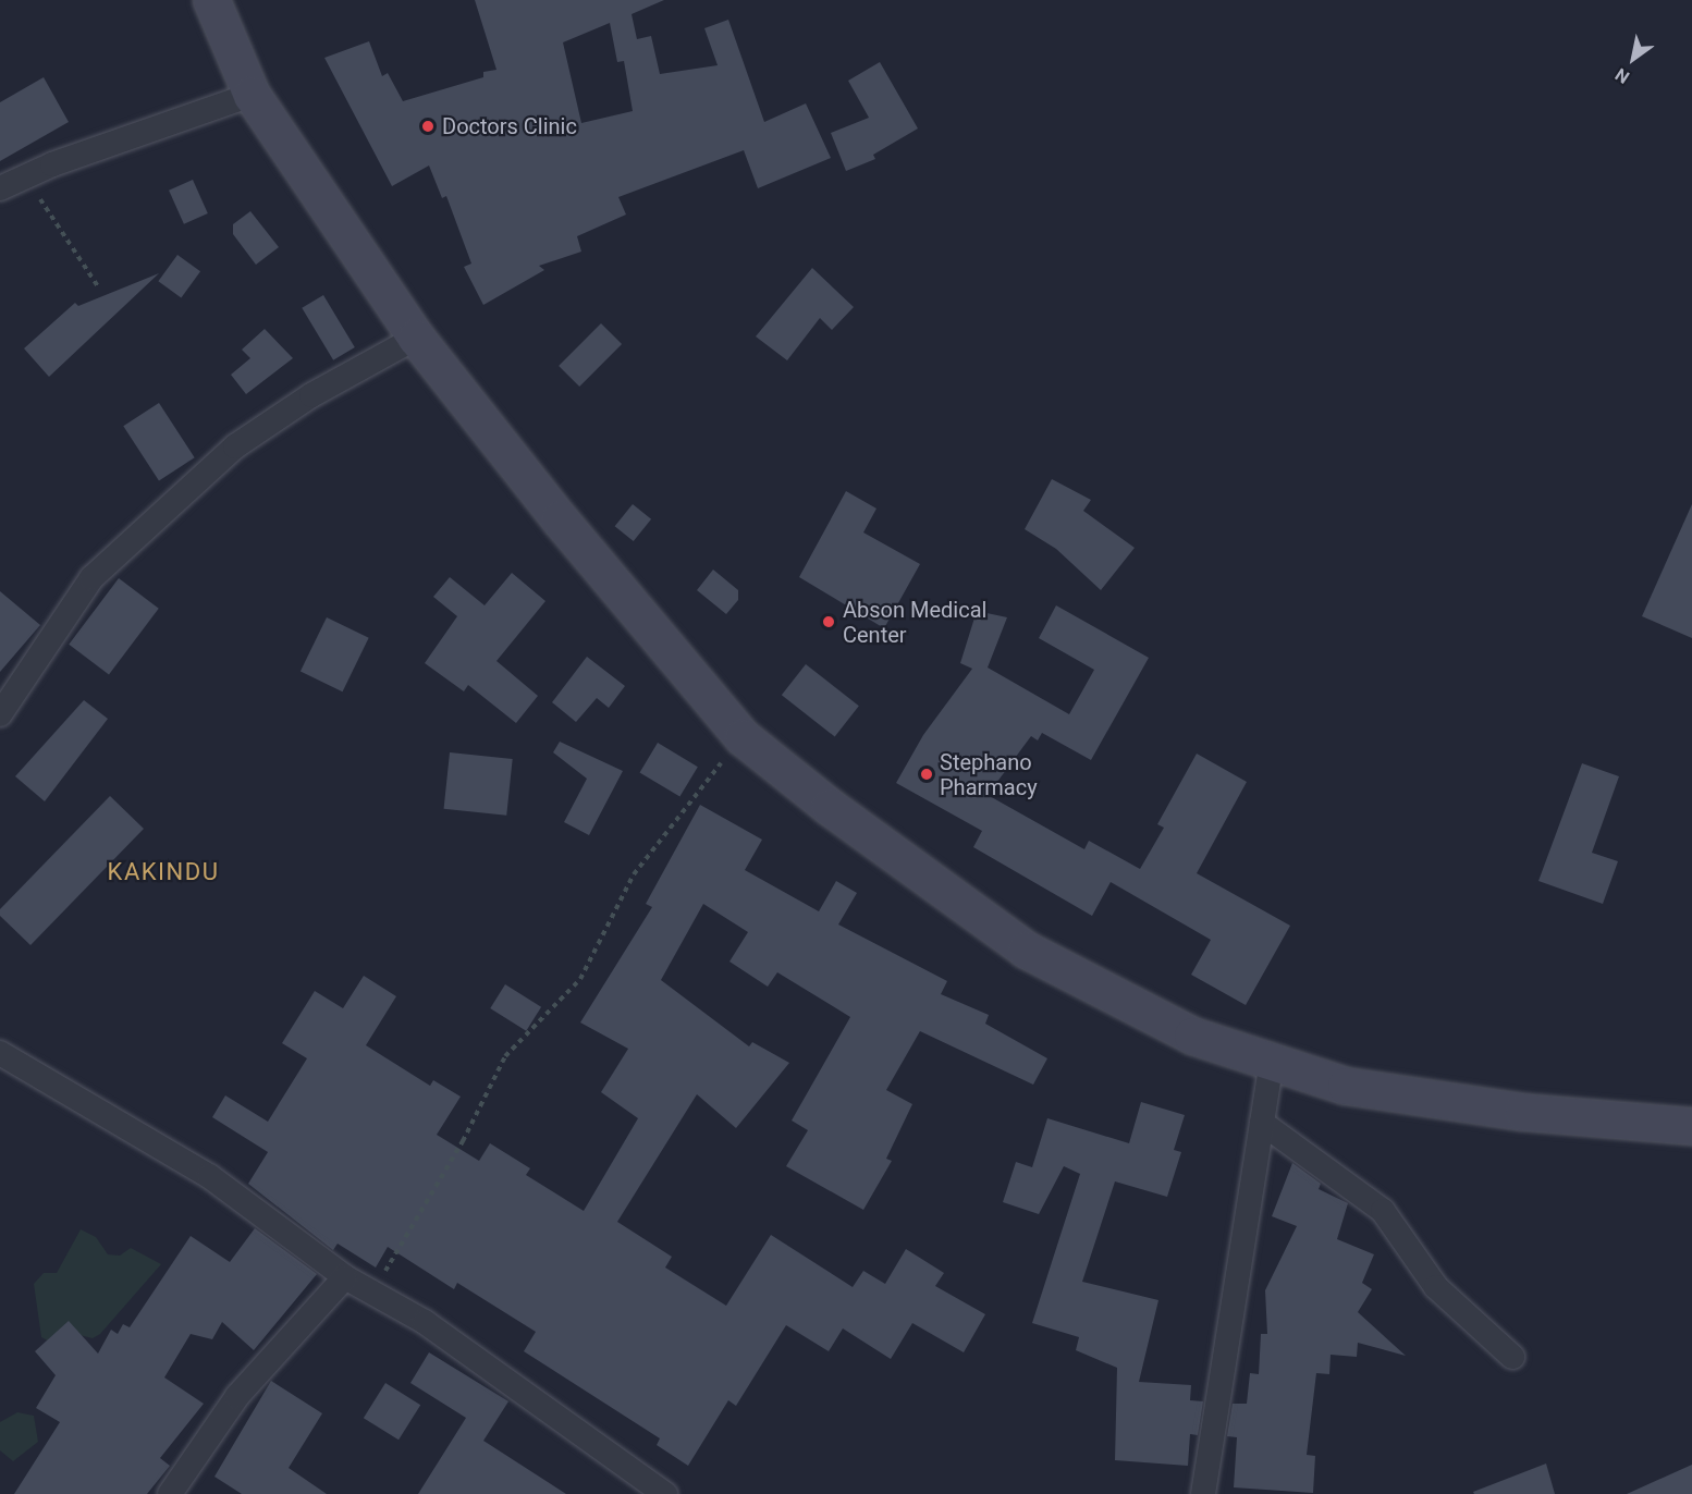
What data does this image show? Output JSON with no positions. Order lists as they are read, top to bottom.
{
  "districts": ["KAKINDU"],
  "places": ["Doctors Clinic", "Abson Medical Center", "Stephano Pharmacy"],
  "north": "bottom left"
}
